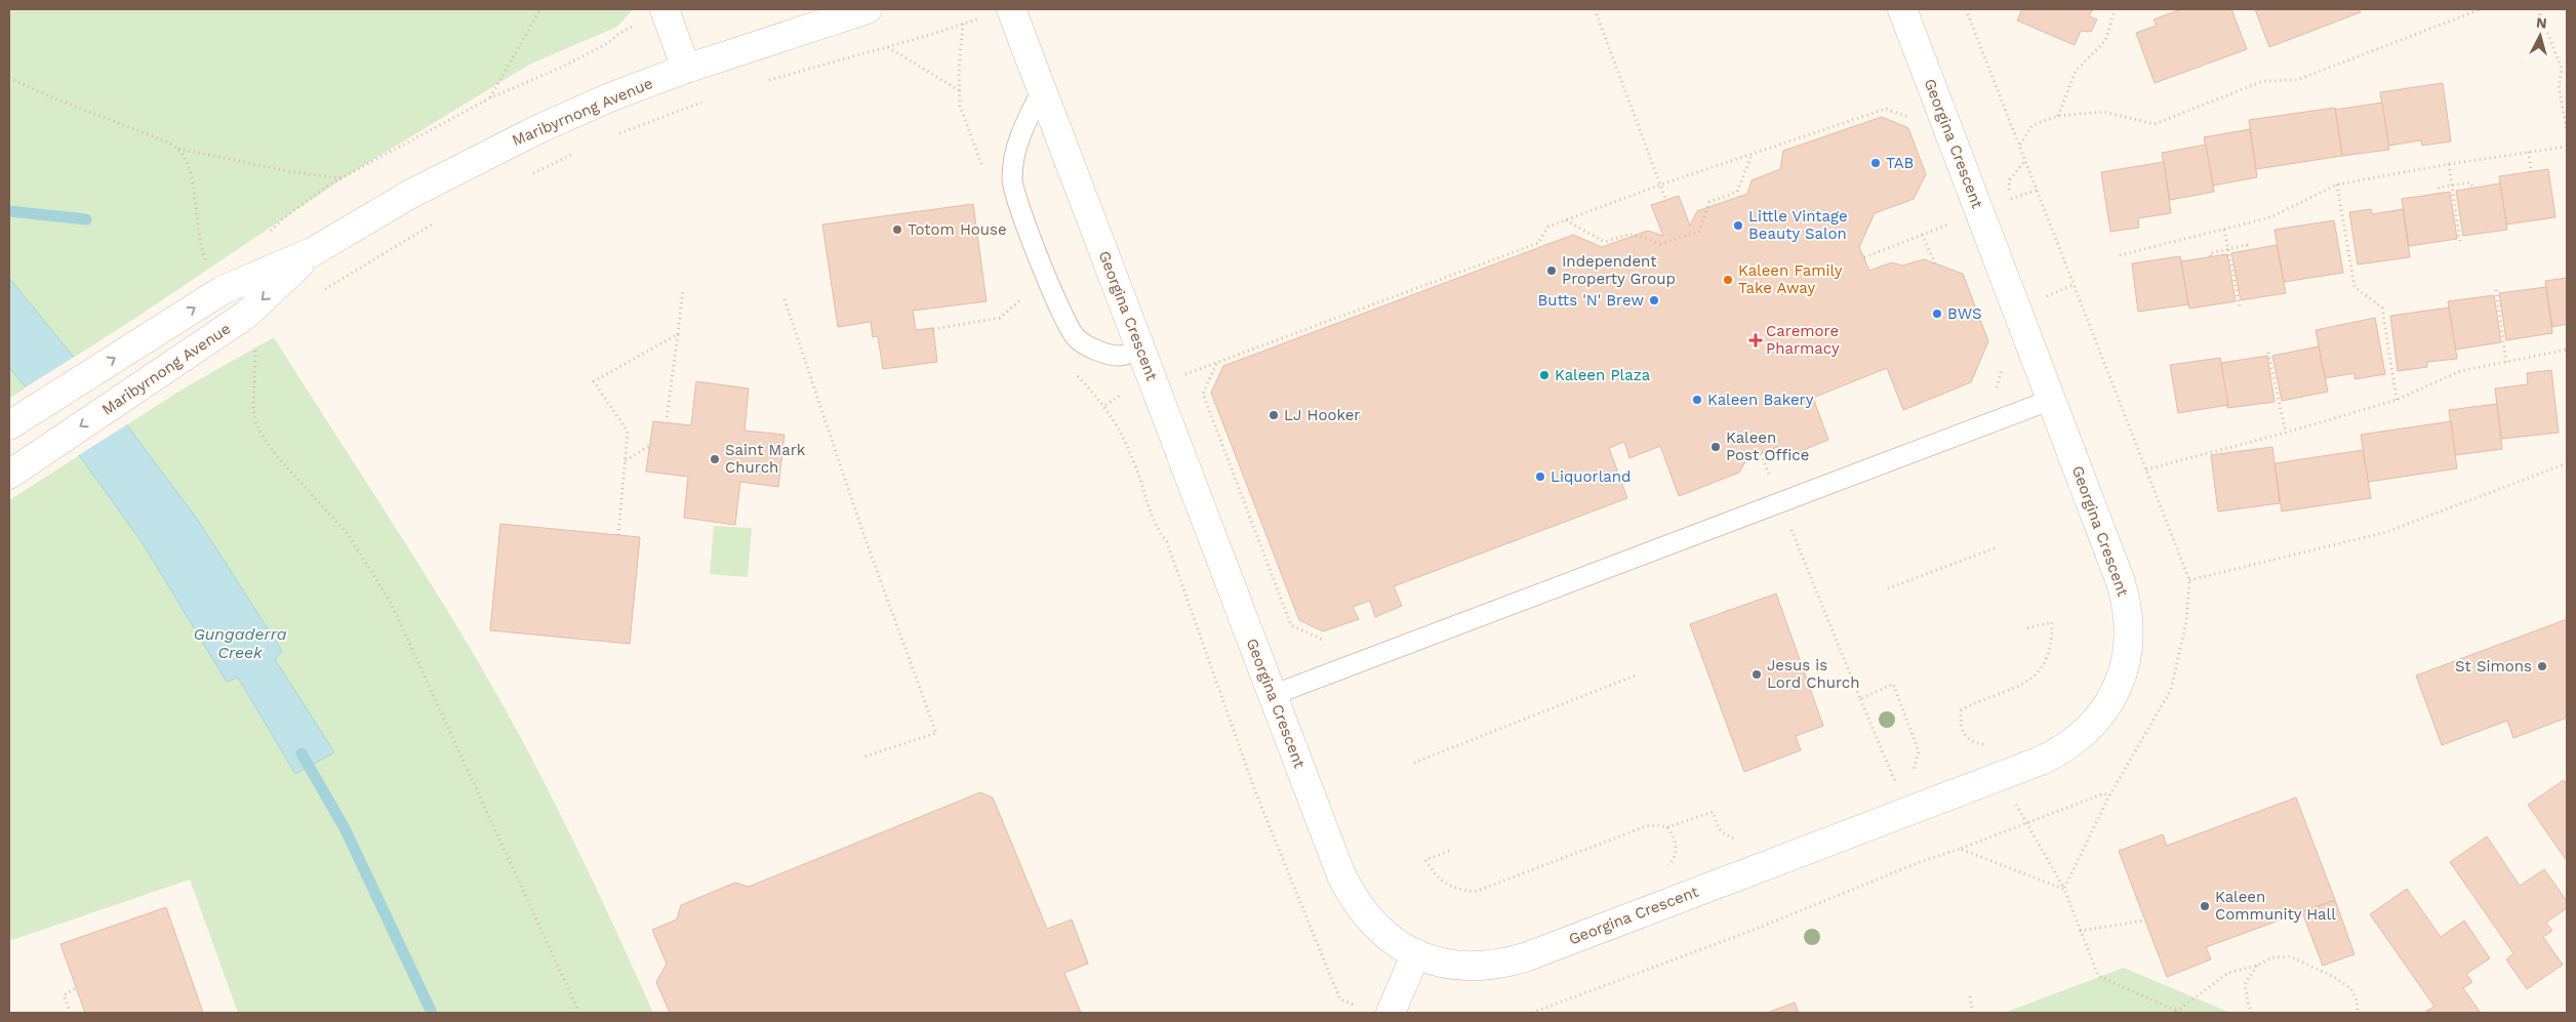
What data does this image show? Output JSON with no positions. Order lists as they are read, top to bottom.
{
  "streets": {
    "street": ["Maribyrnong Avenue", "Georgina Crescent"]
  },
  "water": ["Gungaderra Creek"],
  "places": {
    "other": [
      "TAB",
      "Little Vintage Beauty Salon",
      "Totom House",
      "Independent Property Group",
      "Kaleen Family Take Away",
      "Butts 'N' Brew",
      "BWS",
      "Kaleen Plaza",
      "Kaleen Bakery",
      "LJ Hooker",
      "Kaleen Post Office",
      "Saint Mark Church",
      "Liquorland",
      "St Simons",
      "Jesus is Lord Church",
      "Kaleen Community Hall"
    ],
    "health": ["Caremore Pharmacy"]
  },
  "north": "top"
}
